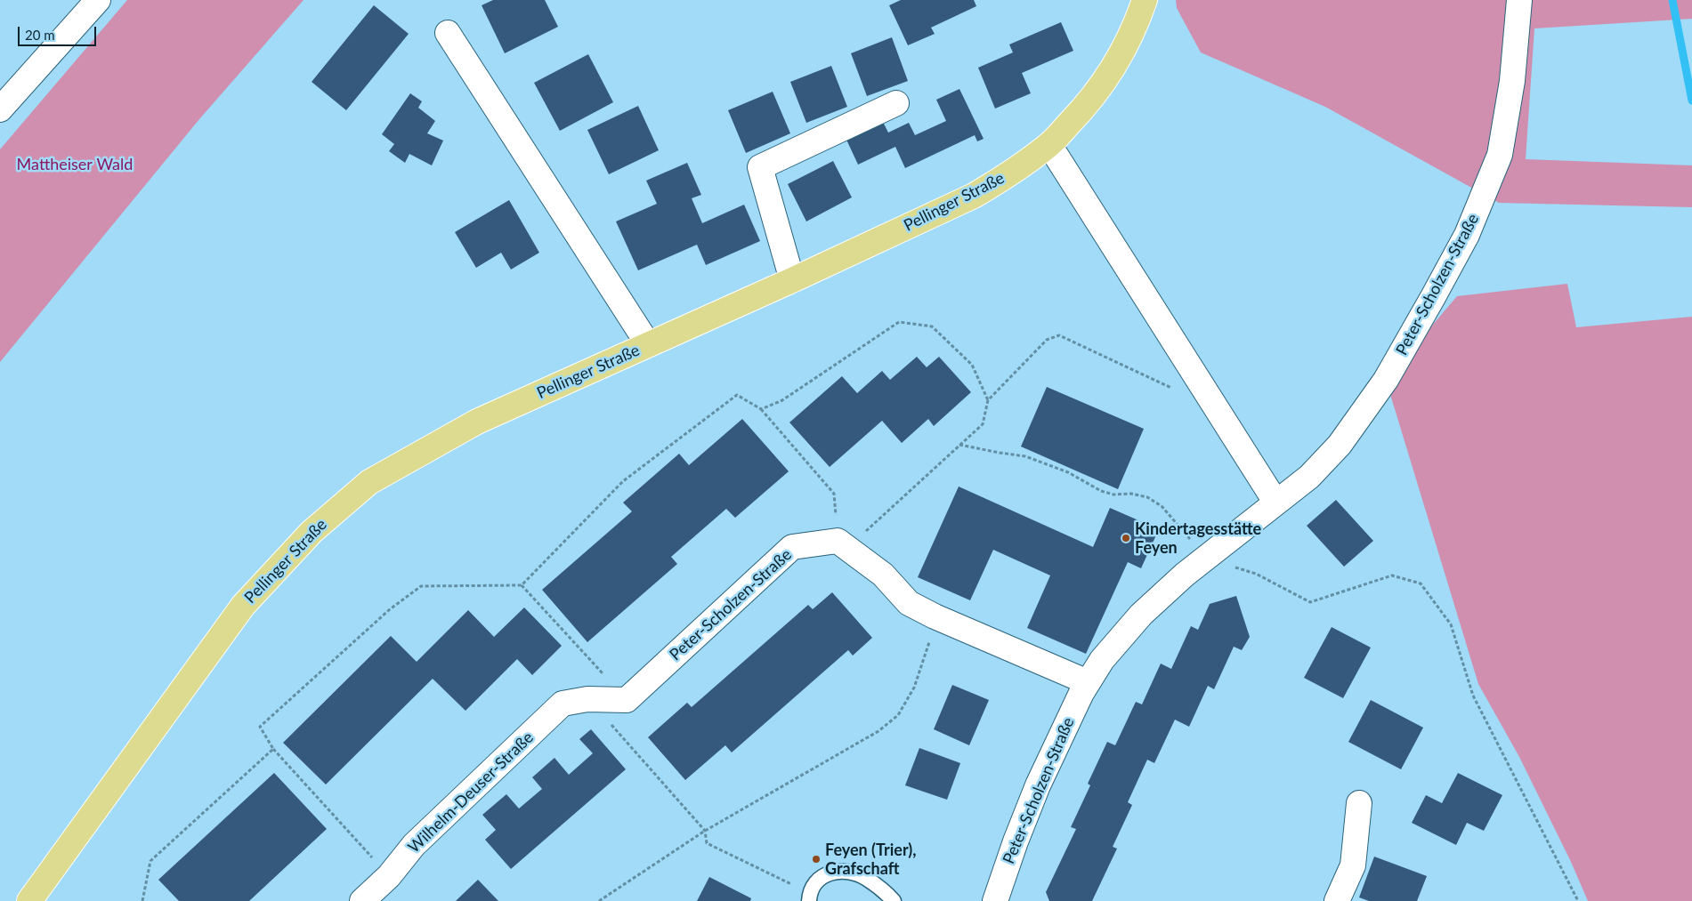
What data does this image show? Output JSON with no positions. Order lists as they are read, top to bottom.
{
  "streets": {
    "main road": ["Pellinger Straße"],
    "street": ["Peter-Scholzen-Straße", "Wilhelm-Deuser-Straße"]
  },
  "parks": ["Mattheiser Wald"],
  "places": ["Kindertagesstätte Feyen", "Feyen (Trier), Grafschaft"],
  "scale_bar": "20 m"
}
